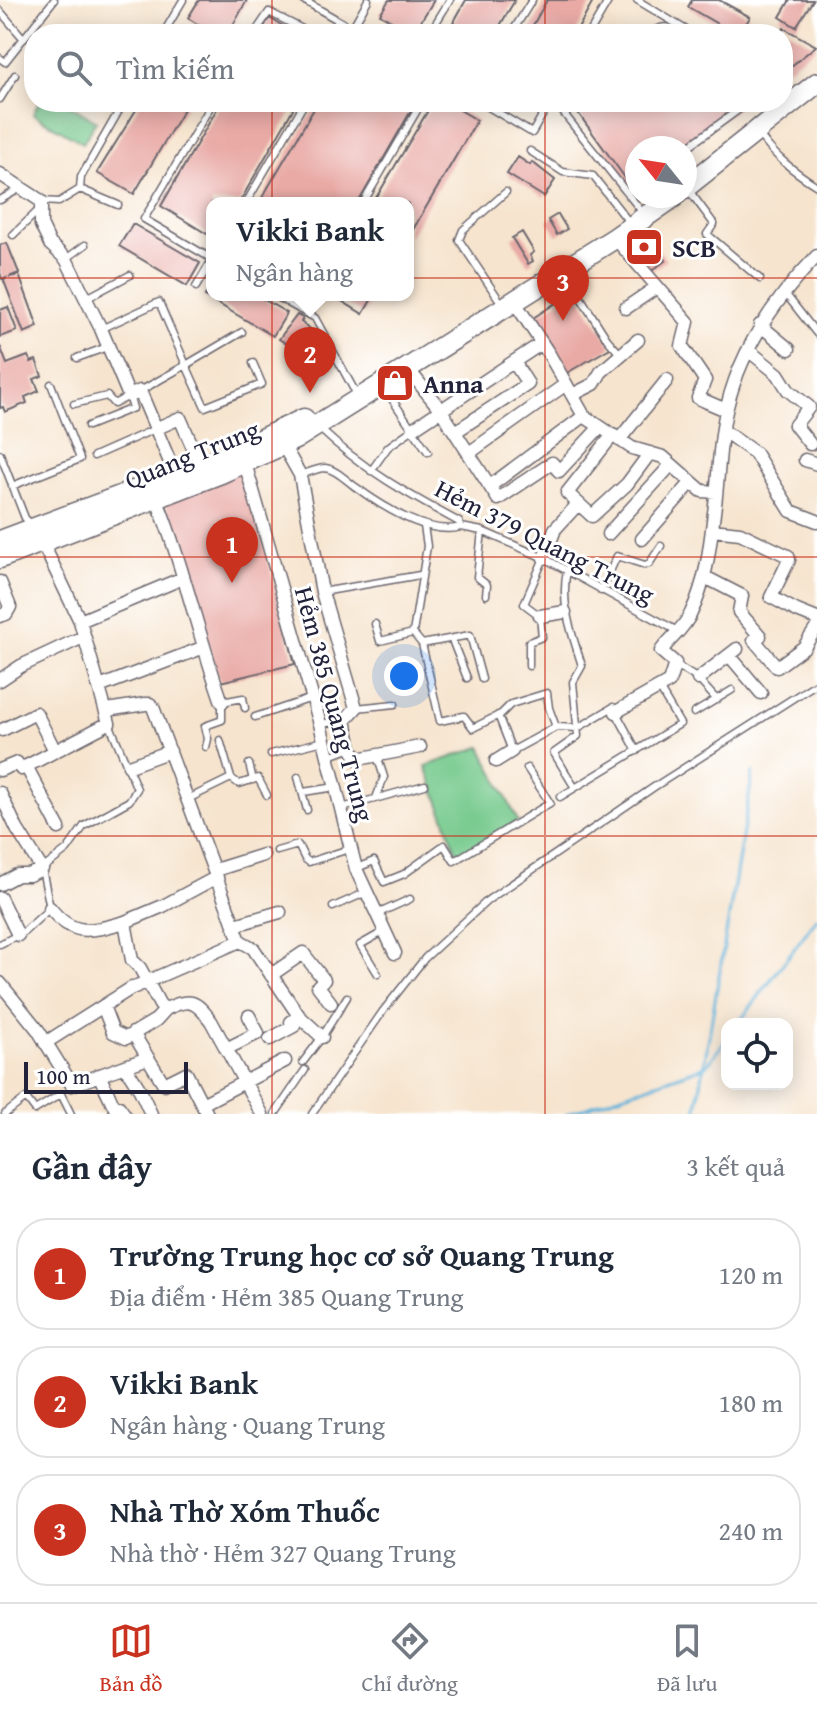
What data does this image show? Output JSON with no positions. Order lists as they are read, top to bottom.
{
  "streets": {
    "main road": ["Quang Trung"],
    "street": ["Hẻm 385 Quang Trung"],
    "lane": ["Hẻm 379 Quang Trung"]
  },
  "crossings": [
    ["Quang Trung", "Hẻm 379 Quang Trung"],
    ["Quang Trung", "Hẻm 385 Quang Trung"]
  ],
  "places": {
    "bank": ["SCB"],
    "shop": ["Anna"]
  },
  "scale_bar": "100 m",
  "north": "top left",
  "page": {
    "search": "Tìm kiếm",
    "popup": ["Vikki Bank", "Ngân hàng"],
    "pins": ["3", "2", "1"],
    "scale": "100 m",
    "heading": ["Gần đây", "3 kết quả"],
    "list": [
      {
        "mark": "1",
        "name": "Trường Trung học cơ sở Quang Trung",
        "note": "Địa điểm · Hẻm 385 Quang Trung",
        "value": "120 m"
      },
      {
        "mark": "2",
        "name": "Vikki Bank",
        "note": "Ngân hàng · Quang Trung",
        "value": "180 m"
      },
      {
        "mark": "3",
        "name": "Nhà Thờ Xóm Thuốc",
        "note": "Nhà thờ · Hẻm 327 Quang Trung",
        "value": "240 m"
      }
    ],
    "nav": ["Bản đồ", "Chỉ đường", "Đã lưu"]
  }
}
